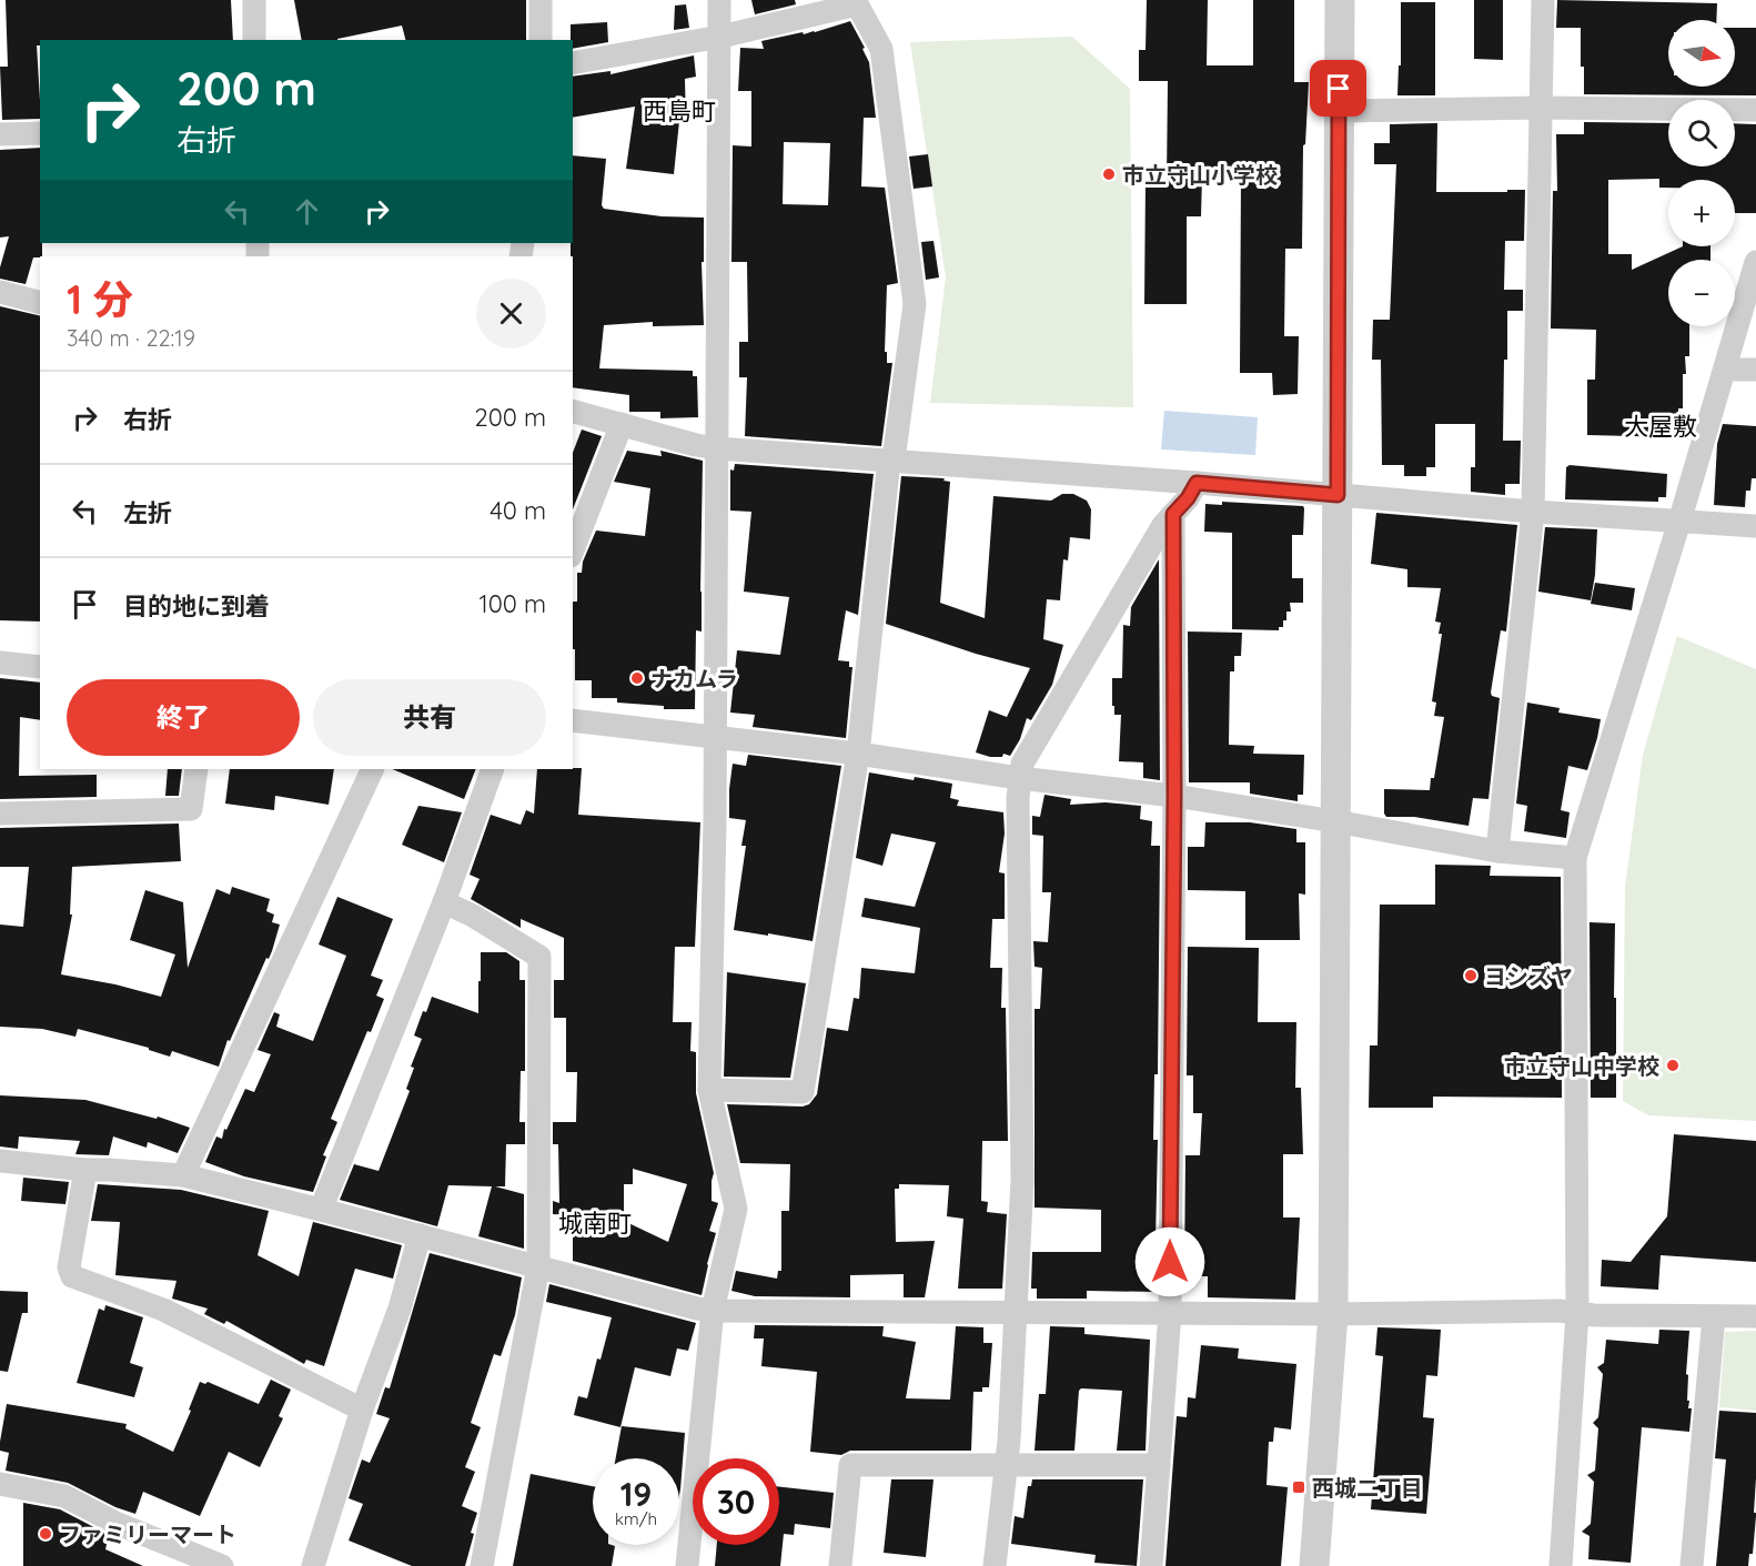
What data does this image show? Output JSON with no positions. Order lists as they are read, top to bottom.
{
  "districts": ["西島町", "大屋敷", "城南町"],
  "places": {
    "other": [
      "市立守山小学校",
      "ナカムラ",
      "ヨシズヤ",
      "市立守山中学校",
      "ファミリーマート"
    ],
    "transit": ["西城二丁目"]
  },
  "north": "right",
  "page": {
    "map_buttons": ["+", "−"],
    "turn": ["200 m", "右折"],
    "heading": ["1 分", "340 m · 22:19"],
    "list": [
      {
        "name": "右折",
        "value": "200 m"
      },
      {
        "name": "左折",
        "value": "40 m"
      },
      {
        "name": "目的地に到着",
        "value": "100 m"
      }
    ],
    "buttons": ["終了", "共有"],
    "speed": "19 km/h",
    "limit": "30"
  }
}
